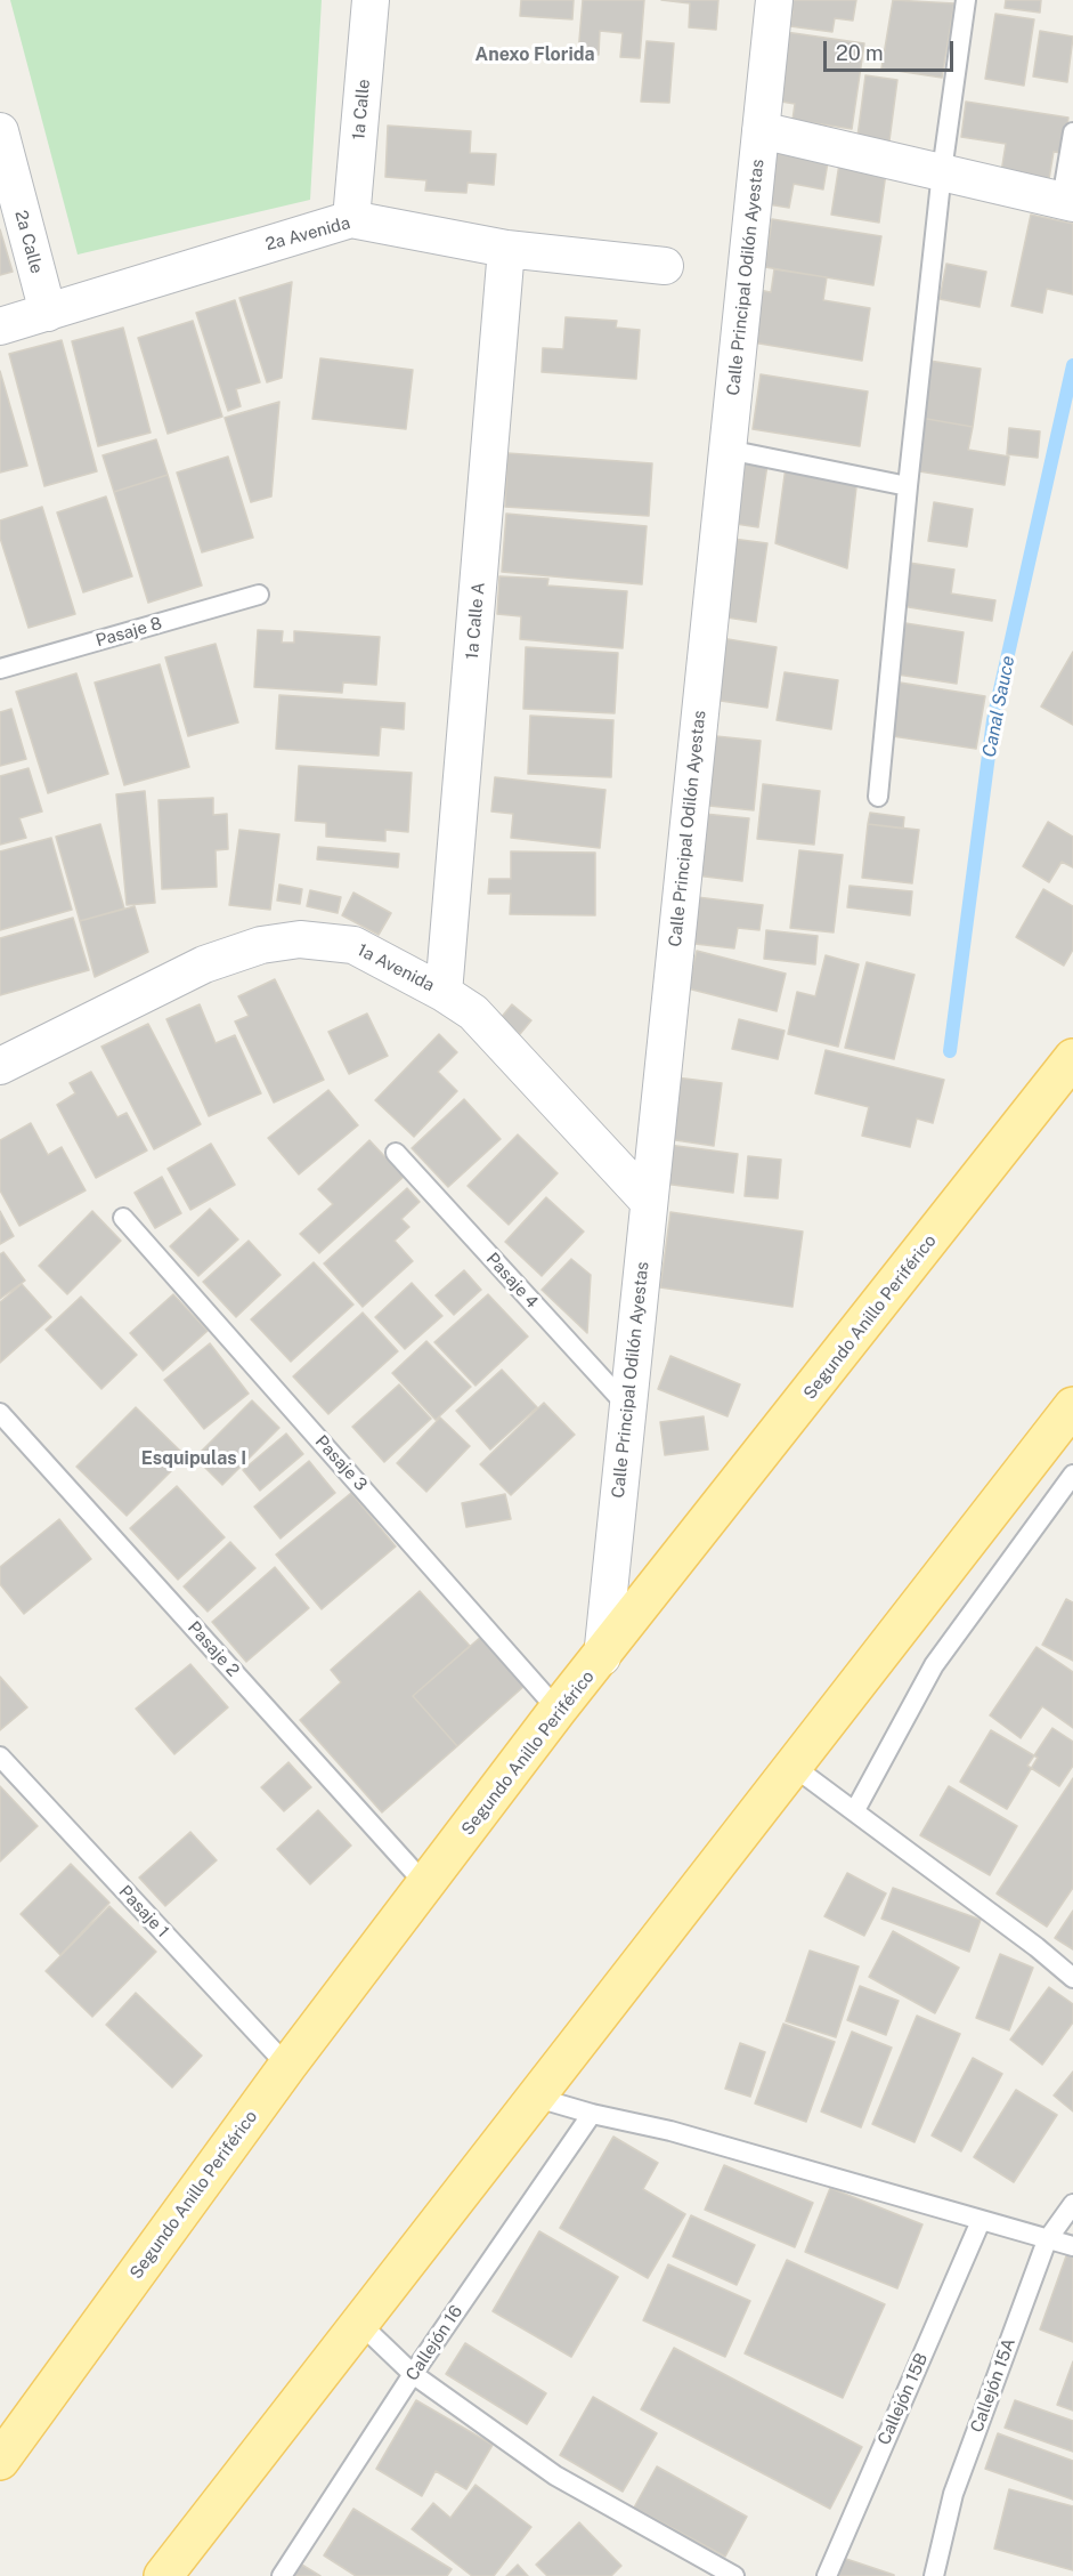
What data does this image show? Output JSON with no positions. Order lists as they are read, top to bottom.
{
  "streets": {
    "main road": ["Segundo Anillo Periférico"],
    "street": [
      "1a Calle",
      "2a Avenida",
      "2a Calle",
      "Calle Principal Odilón Ayestas",
      "1a Calle A",
      "1a Avenida"
    ],
    "lane": [
      "Pasaje 8",
      "Pasaje 4",
      "Pasaje 3",
      "Pasaje 2",
      "Pasaje 1",
      "Callejón 16",
      "Callejón 15A",
      "Callejón 15B"
    ]
  },
  "crossings": [
    ["1a Calle", "2a Avenida"],
    ["2a Avenida", "2a Calle"],
    ["2a Avenida", "1a Calle A"],
    ["Calle Principal Odilón Ayestas", "1a Avenida"],
    ["Calle Principal Odilón Ayestas", "Pasaje 4"],
    ["Calle Principal Odilón Ayestas", "Segundo Anillo Periférico"],
    ["1a Calle A", "1a Avenida"],
    ["Segundo Anillo Periférico", "Pasaje 3"],
    ["Segundo Anillo Periférico", "Pasaje 2"],
    ["Segundo Anillo Periférico", "Pasaje 1"]
  ],
  "districts": ["Anexo Florida", "Esquipulas I"],
  "water": ["Canal Sauce"],
  "scale_bar": "20 m"
}
